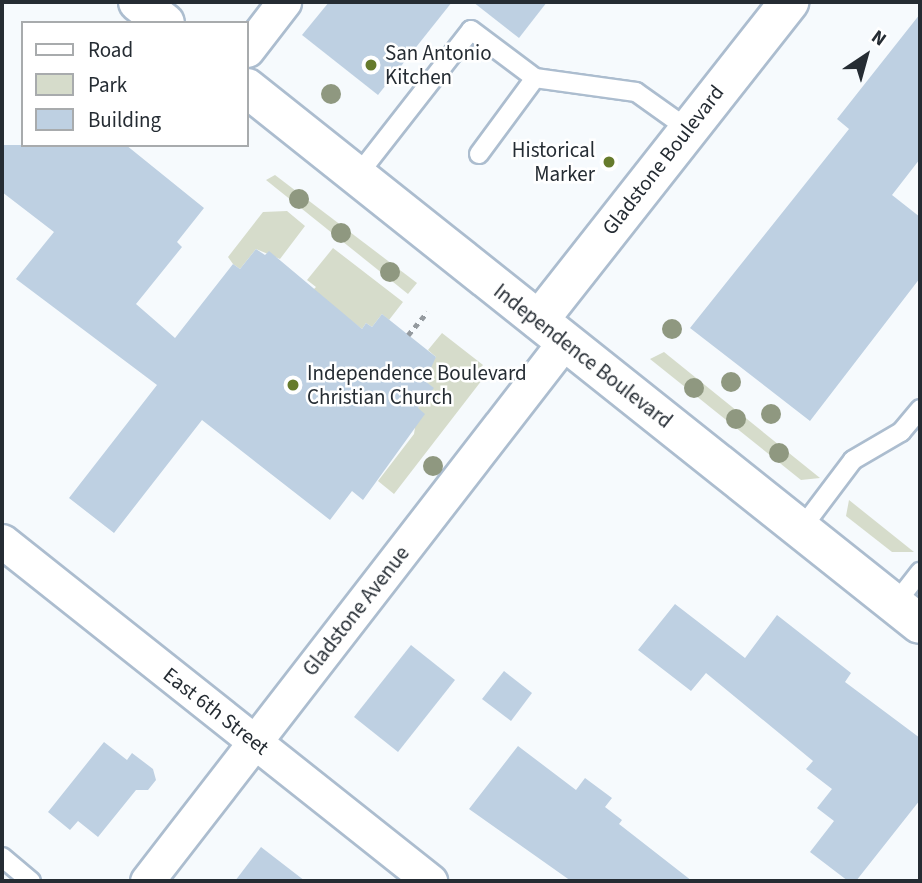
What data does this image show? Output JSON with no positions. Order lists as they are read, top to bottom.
{
  "streets": {
    "main road": ["Gladstone Boulevard", "Independence Boulevard"],
    "street": ["Gladstone Avenue", "East 6th Street"]
  },
  "crossings": [
    ["Gladstone Boulevard", "Independence Boulevard"],
    ["Gladstone Boulevard", "Gladstone Avenue"],
    ["Independence Boulevard", "Gladstone Avenue"],
    ["Gladstone Avenue", "East 6th Street"]
  ],
  "places": ["San Antonio Kitchen", "Historical Marker", "Independence Boulevard Christian Church"],
  "legend": ["Road", "Park", "Building"],
  "north": "top right"
}
